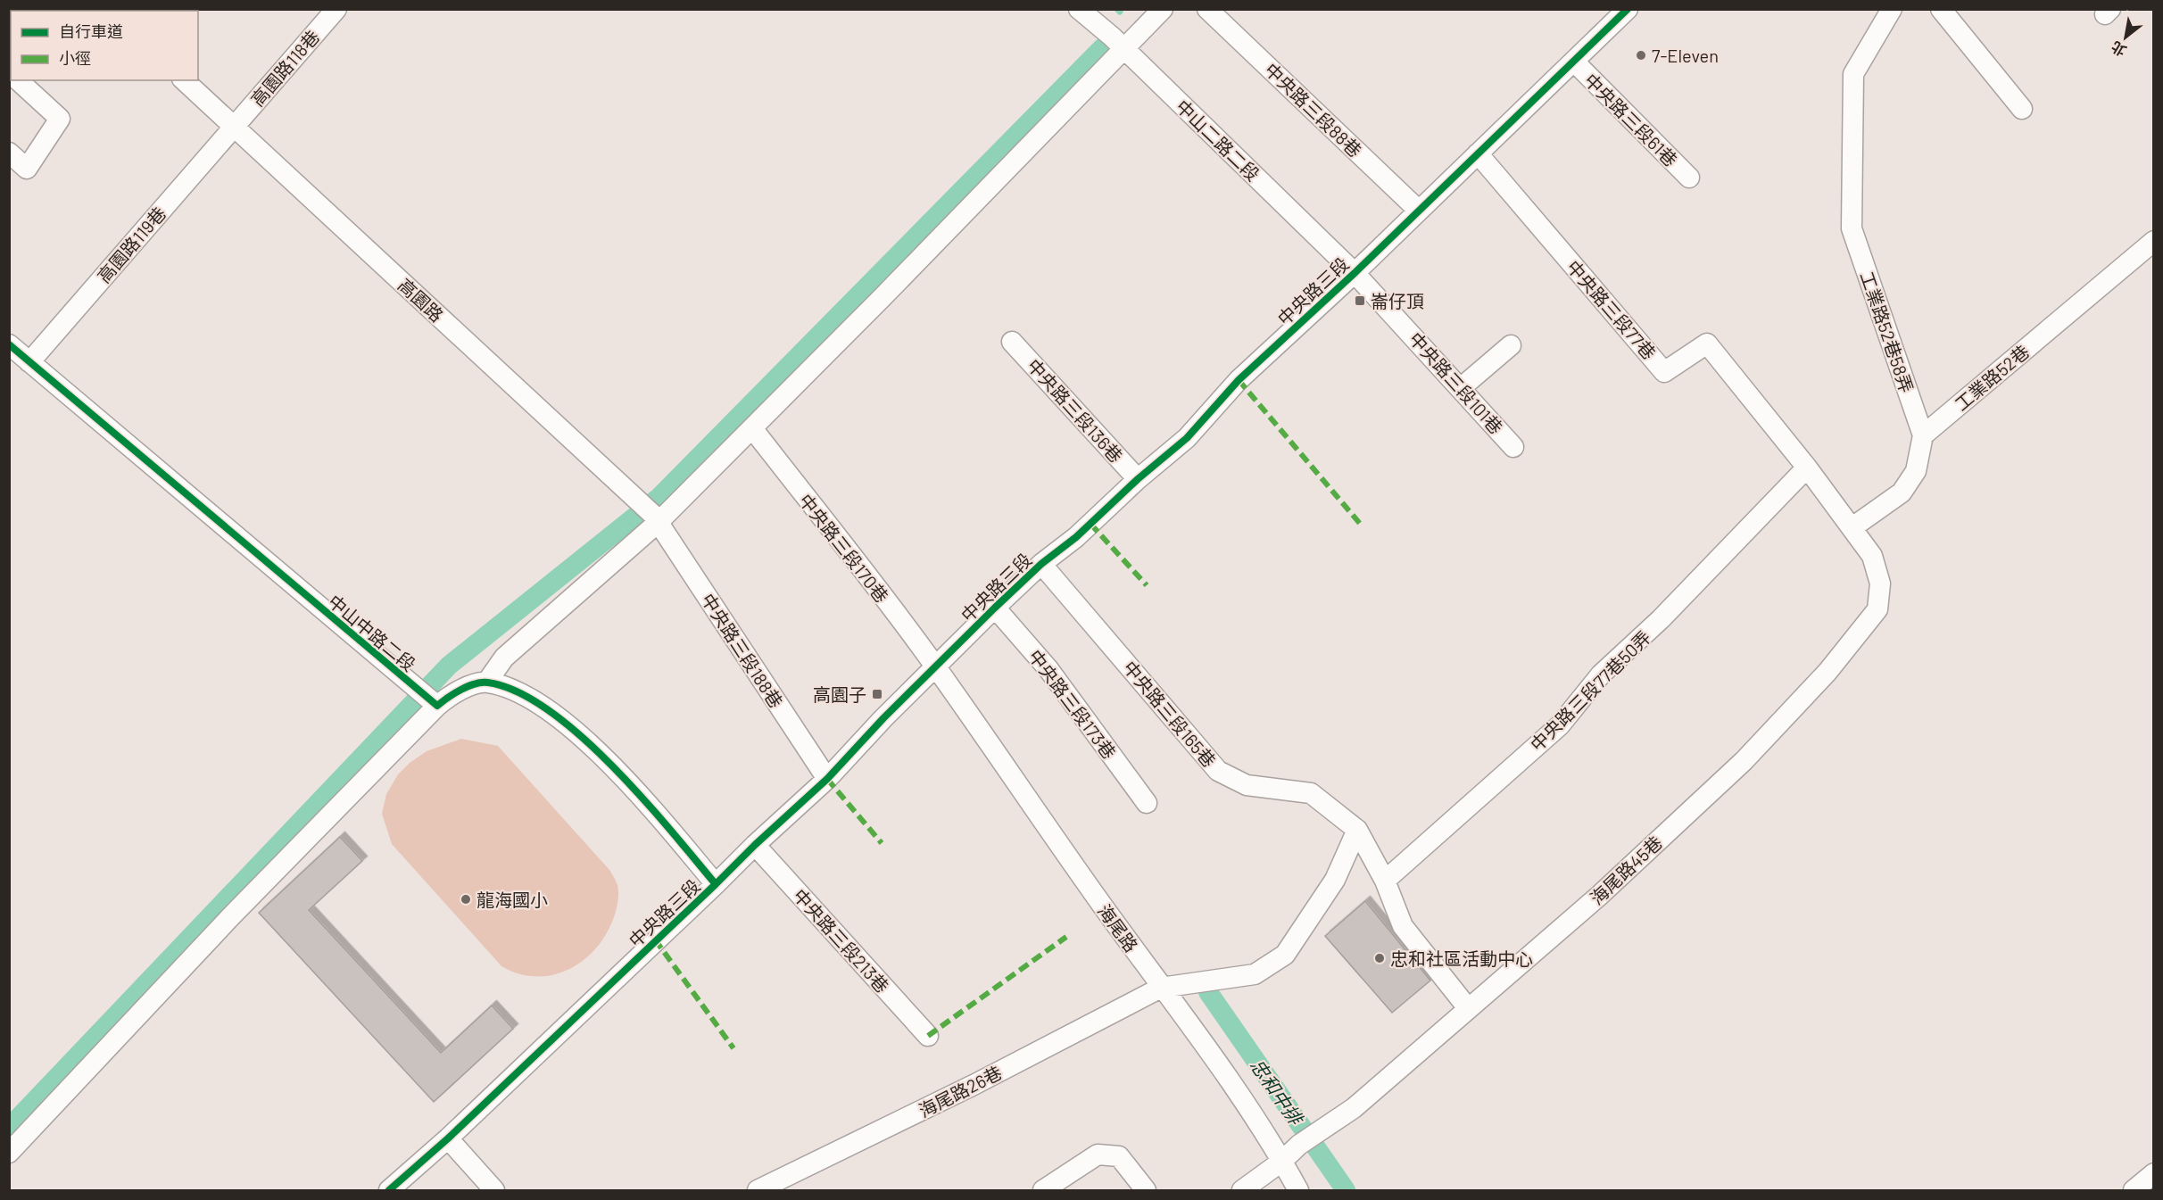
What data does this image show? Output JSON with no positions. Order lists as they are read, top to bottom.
{
  "streets": {
    "street": [
      "高園路118巷",
      "中央路三段88巷",
      "中央路三段61巷",
      "中山二路二段",
      "高園路119巷",
      "中央路三段",
      "高園路",
      "中央路三段77巷",
      "工業路52巷58弄",
      "工業路52巷",
      "中央路三段101巷",
      "中央路三段136巷",
      "中央路三段170巷",
      "中山中路二段",
      "中央路三段188巷",
      "中央路三段77巷50弄",
      "中央路三段173巷",
      "中央路三段165巷",
      "海尾路45巷",
      "海尾路",
      "中央路三段213巷",
      "海尾路26巷"
    ]
  },
  "crossings": [
    ["高園路118巷", "高園路119巷"],
    ["高園路118巷", "高園路"],
    ["中央路三段88巷", "中央路三段"],
    ["中央路三段61巷", "中央路三段"],
    ["中山二路二段", "中央路三段"],
    ["中山二路二段", "中央路三段101巷"],
    ["高園路119巷", "高園路"],
    ["高園路119巷", "中山中路二段"],
    ["中央路三段", "中央路三段77巷"],
    ["中央路三段", "中央路三段101巷"],
    ["中央路三段", "中央路三段136巷"],
    ["中央路三段", "中央路三段170巷"],
    ["中央路三段", "中央路三段188巷"],
    ["中央路三段", "中央路三段173巷"],
    ["中央路三段", "中央路三段165巷"],
    ["中央路三段", "海尾路"],
    ["中央路三段", "中央路三段213巷"],
    ["高園路", "中央路三段188巷"],
    ["中央路三段77巷", "中央路三段77巷50弄"],
    ["中央路三段77巷", "海尾路45巷"],
    ["工業路52巷58弄", "工業路52巷"],
    ["中央路三段170巷", "海尾路"],
    ["中央路三段165巷", "海尾路26巷"],
    ["海尾路45巷", "海尾路"],
    ["海尾路", "海尾路26巷"]
  ],
  "water": ["忠和中排"],
  "places": {
    "other": ["7-Eleven", "龍海國小", "忠和社區活動中心"],
    "transit": ["崙仔頂", "高園子"]
  },
  "legend": ["自行車道", "小徑"],
  "north": "bottom left"
}
